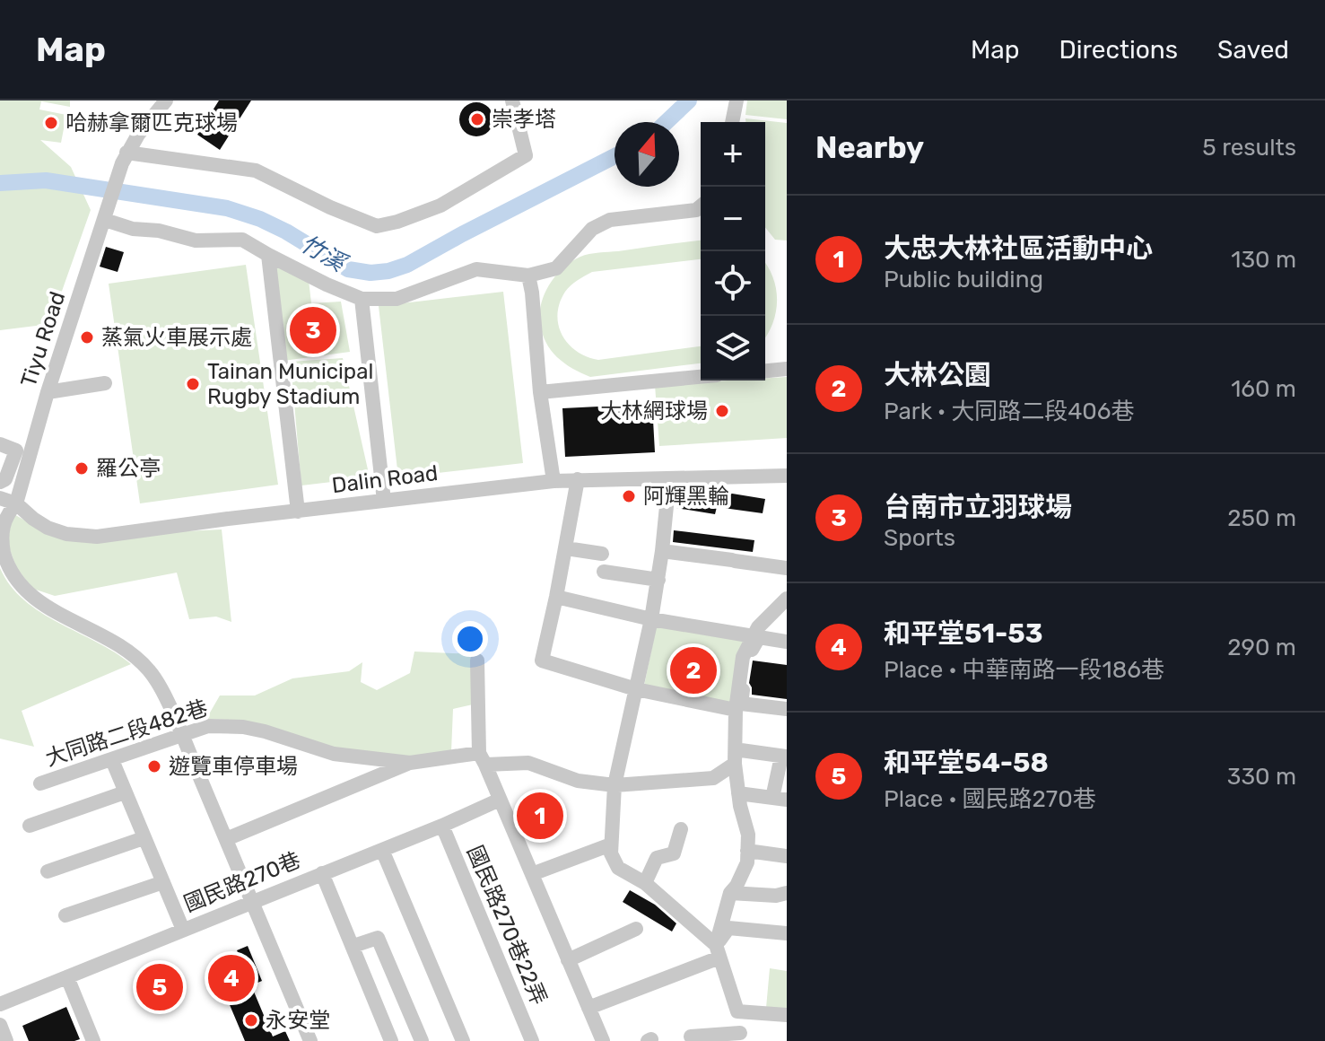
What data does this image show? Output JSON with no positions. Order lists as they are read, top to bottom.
{
  "streets": {
    "street": [
      "Tiyu Road",
      "Dalin Road",
      "大同路二段482巷",
      "國民路270巷",
      "國民路270巷22弄"
    ]
  },
  "crossings": [
    ["Tiyu Road", "Dalin Road"],
    ["Tiyu Road", "大同路二段482巷"],
    ["Tiyu Road", "國民路270巷"],
    ["國民路270巷", "國民路270巷22弄"]
  ],
  "water": ["竹溪"],
  "places": [
    "崇孝塔",
    "哈赫拿爾匹克球場",
    "蒸氣火車展示處",
    "Tainan Municipal Rugby Stadium",
    "大林網球場",
    "羅公亭",
    "阿輝黑輪",
    "遊覽車停車場",
    "永安堂"
  ],
  "north": "top",
  "page": {
    "header": "Map",
    "nav": ["Map", "Directions", "Saved"],
    "heading": ["Nearby", "5 results"],
    "map_buttons": ["+", "−"],
    "list": [
      {
        "mark": "1",
        "name": "大忠大林社區活動中心",
        "note": "Public building",
        "value": "130 m"
      },
      {
        "mark": "2",
        "name": "大林公園",
        "note": "Park · 大同路二段406巷",
        "value": "160 m"
      },
      {
        "mark": "3",
        "name": "台南市立羽球場",
        "note": "Sports",
        "value": "250 m"
      },
      {
        "mark": "4",
        "name": "和平堂51-53",
        "note": "Place · 中華南路一段186巷",
        "value": "290 m"
      },
      {
        "mark": "5",
        "name": "和平堂54-58",
        "note": "Place · 國民路270巷",
        "value": "330 m"
      }
    ],
    "pins": [
      "3",
      "2",
      "1",
      "4",
      "5"
    ]
  }
}
